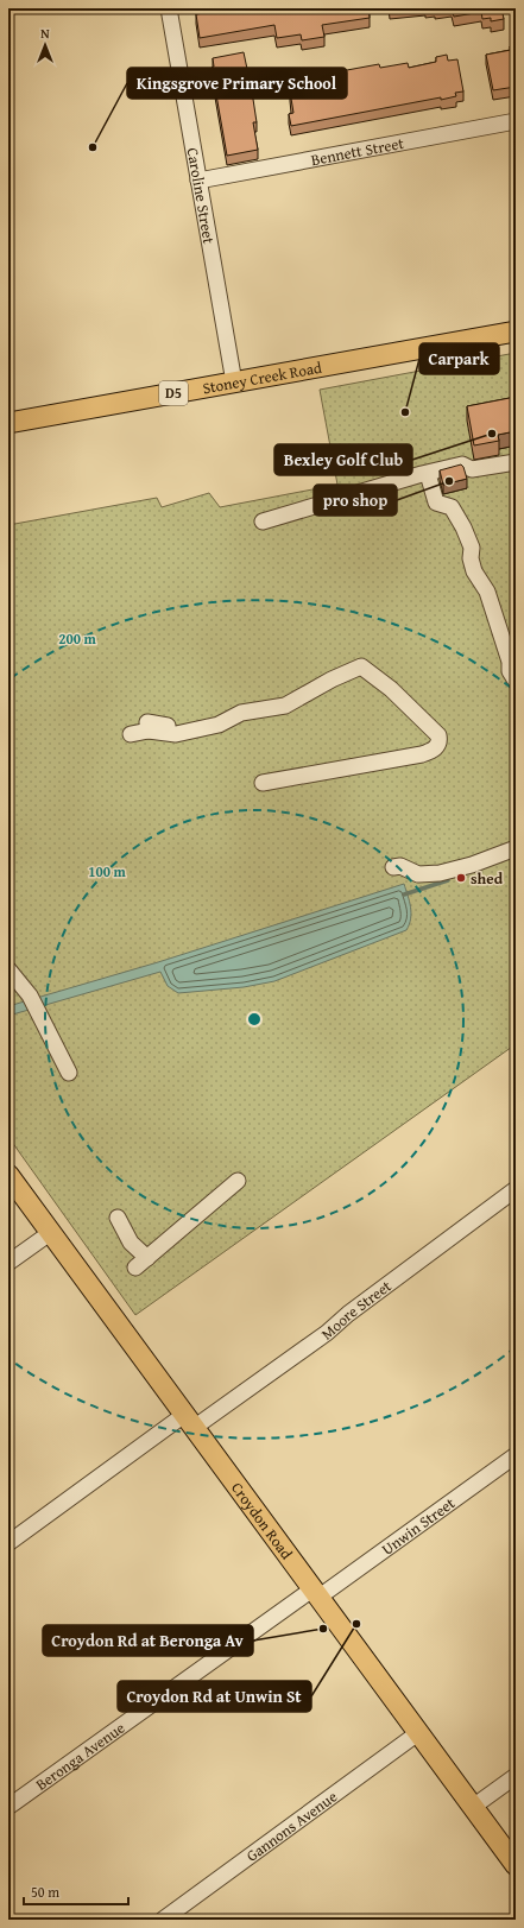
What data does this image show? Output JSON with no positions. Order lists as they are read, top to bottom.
{
  "streets": {
    "main road": ["Stoney Creek Road", "D5", "Croydon Road"],
    "street": [
      "Bennett Street",
      "Caroline Street",
      "Moore Street",
      "Unwin Street",
      "Beronga Avenue",
      "Gannons Avenue"
    ]
  },
  "crossings": [
    ["Bennett Street", "Caroline Street"],
    ["Caroline Street", "Stoney Creek Road"],
    ["Moore Street", "Croydon Road"],
    ["Croydon Road", "Unwin Street"],
    ["Croydon Road", "Beronga Avenue"],
    ["Croydon Road", "Gannons Avenue"],
    ["Unwin Street", "Beronga Avenue"]
  ],
  "places": [
    "Kingsgrove Primary School",
    "Carpark",
    "Bexley Golf Club",
    "pro shop",
    "shed",
    "Croydon Rd at Unwin St",
    "Croydon Rd at Beronga Av"
  ],
  "scale_bar": "50 m",
  "north": "top",
  "rings": ["200 m", "100 m"]
}
